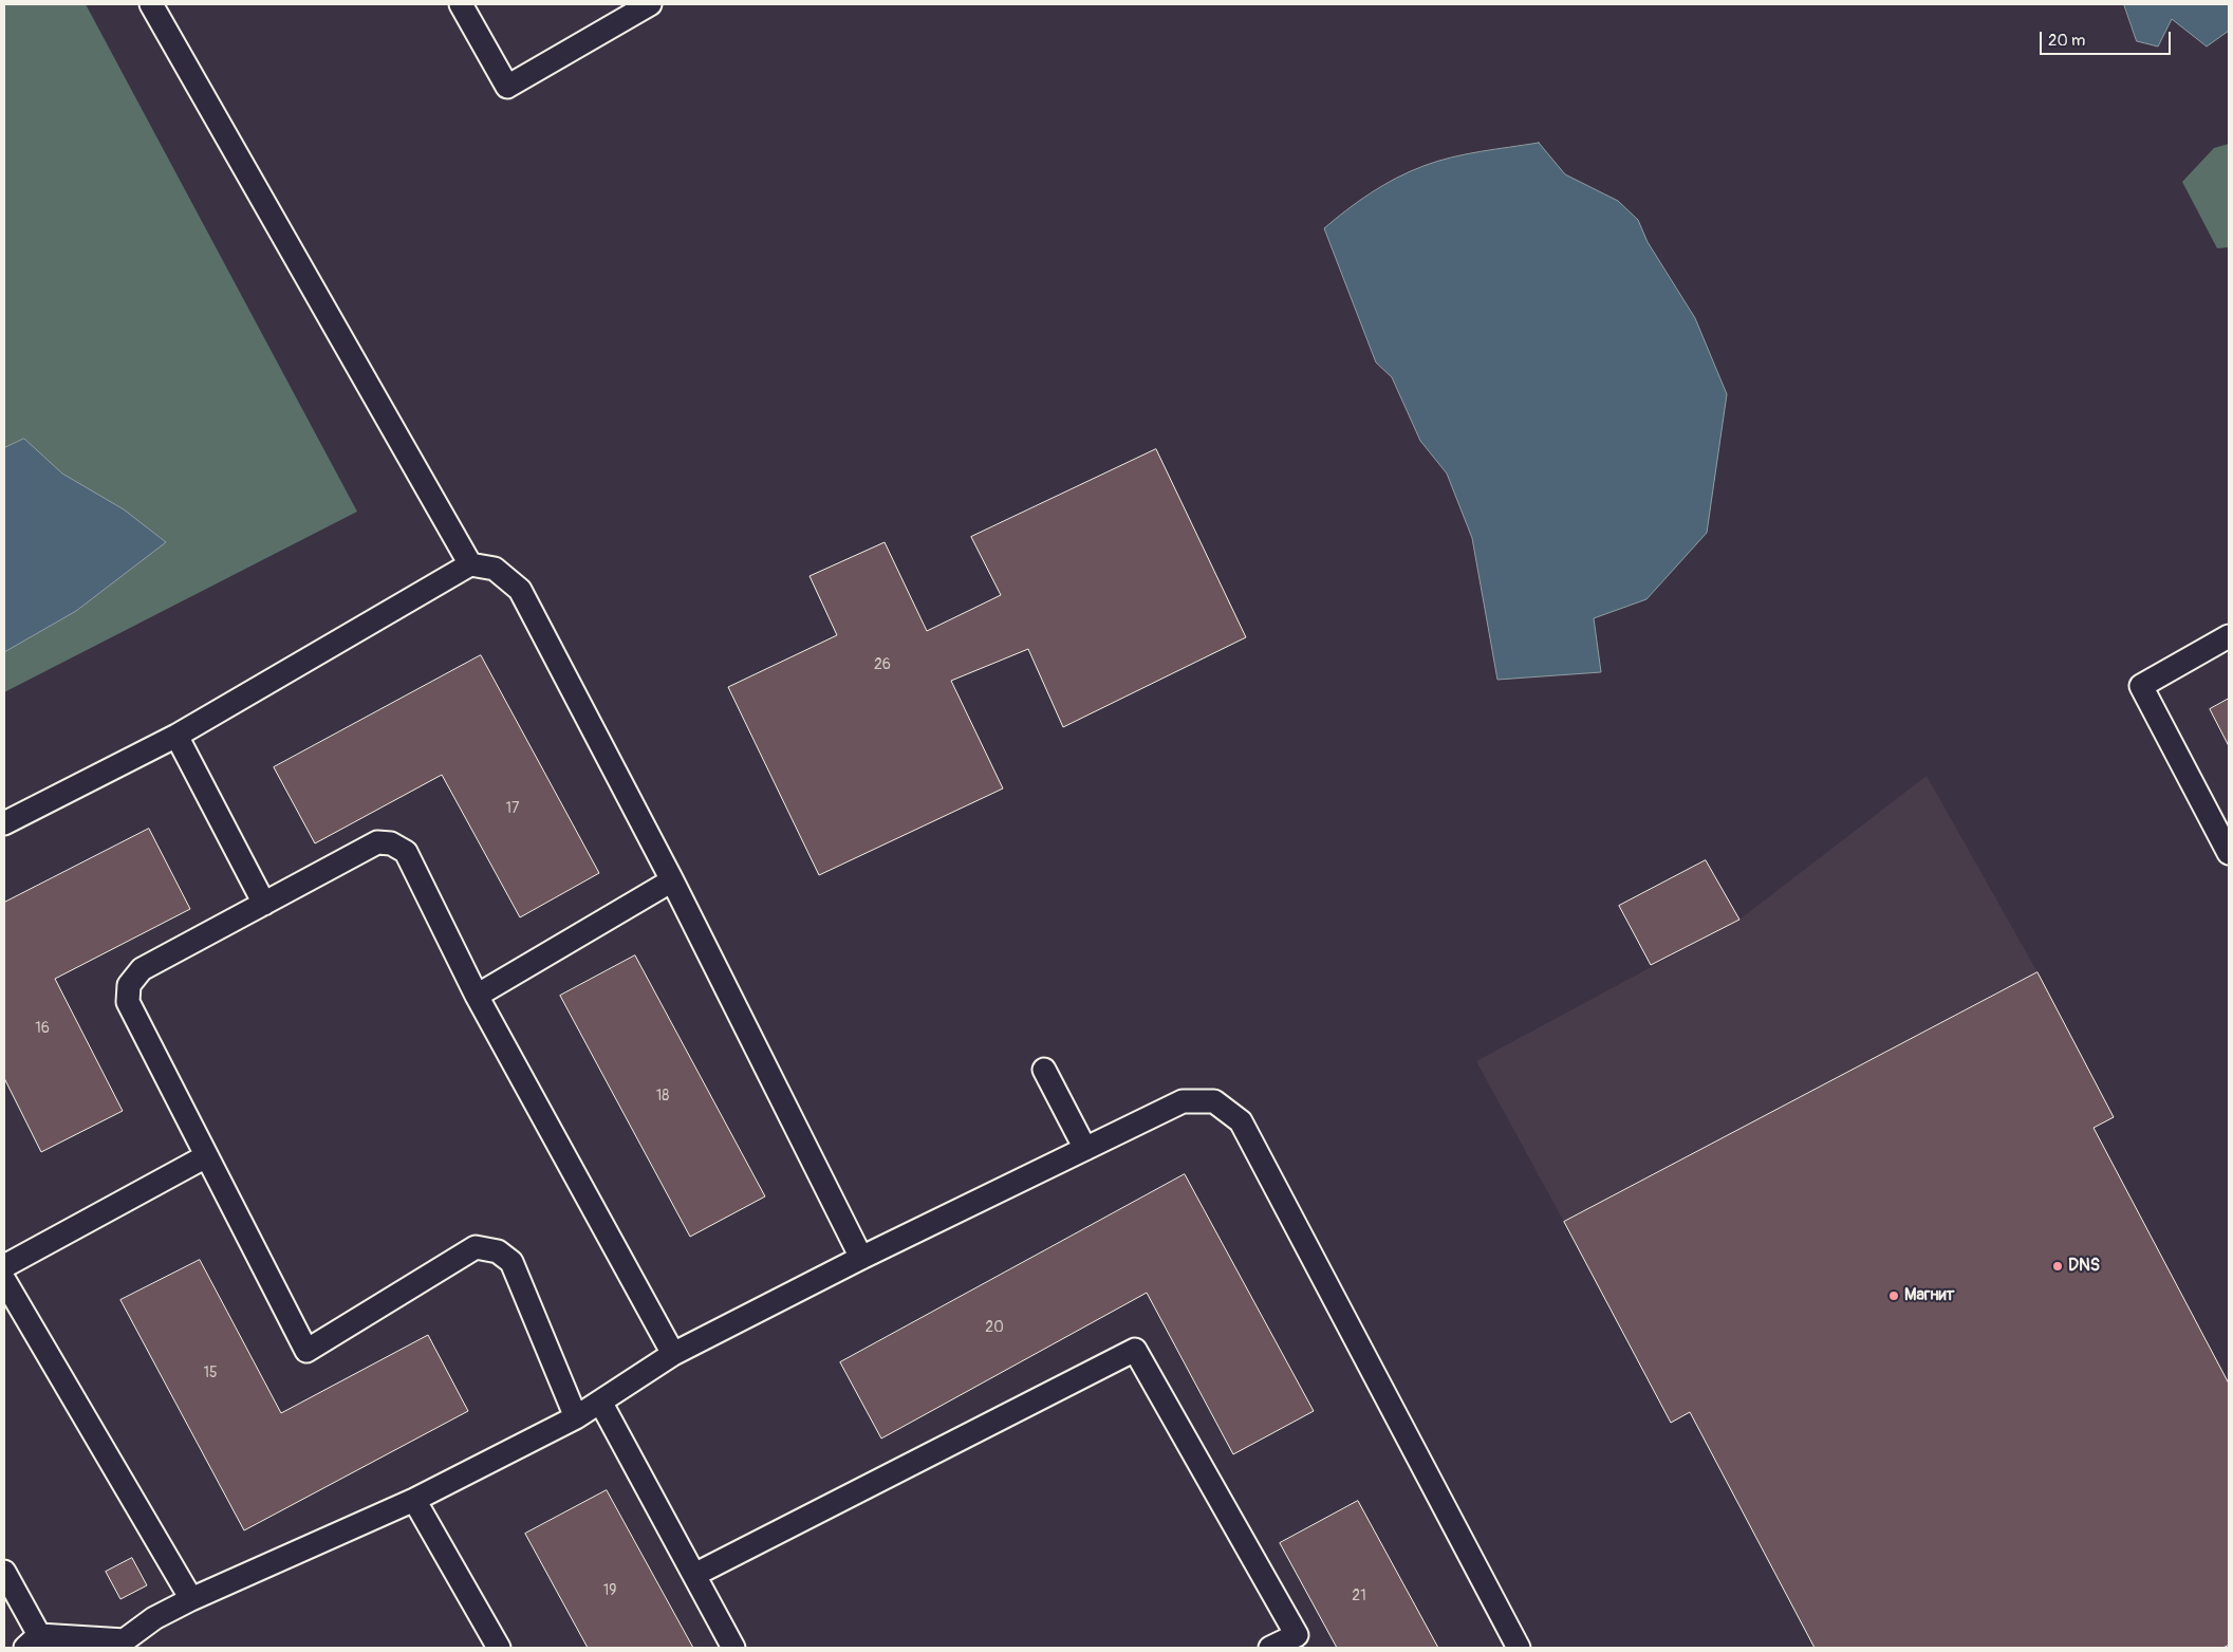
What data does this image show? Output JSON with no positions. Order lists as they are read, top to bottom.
{
  "places": ["DNS", "Магнит"],
  "house_numbers": [
    "26",
    "17",
    "16",
    "18",
    "20",
    "15",
    "19",
    "21"
  ],
  "scale_bar": "20 m"
}
